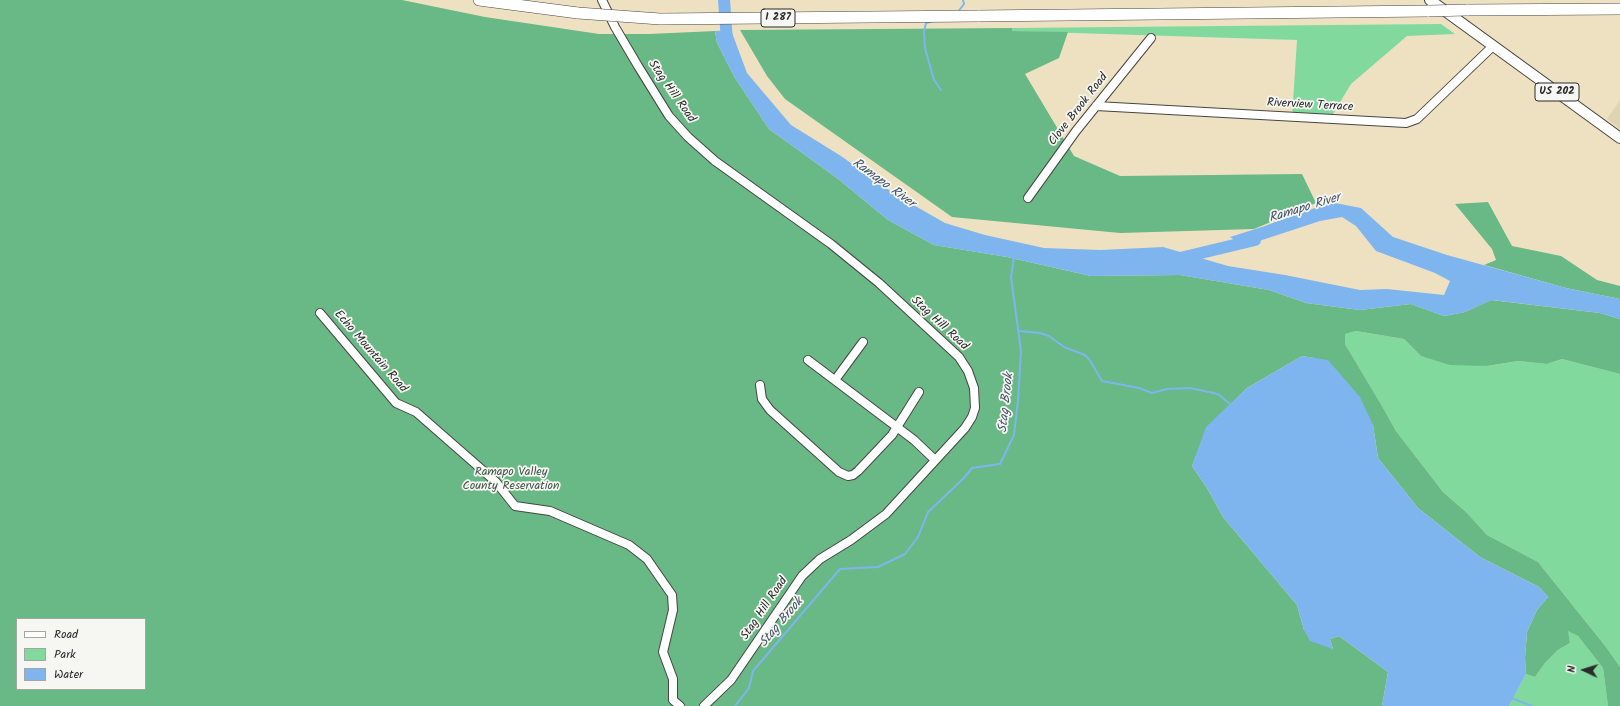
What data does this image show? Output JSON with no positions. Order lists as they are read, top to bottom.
{
  "streets": {
    "highway": ["I 287"],
    "main road": ["US 202"],
    "street": [
      "Stag Hill Road",
      "Riverview Terrace",
      "Clove Brook Road",
      "Echo Mountain Road"
    ]
  },
  "crossings": [
    ["I 287", "US 202"],
    ["US 202", "Riverview Terrace"],
    ["Riverview Terrace", "Clove Brook Road"]
  ],
  "water": ["Ramapo River", "Stag Brook"],
  "parks": ["Ramapo Valley County Reservation"],
  "legend": ["Road", "Park", "Water"],
  "north": "left"
}
